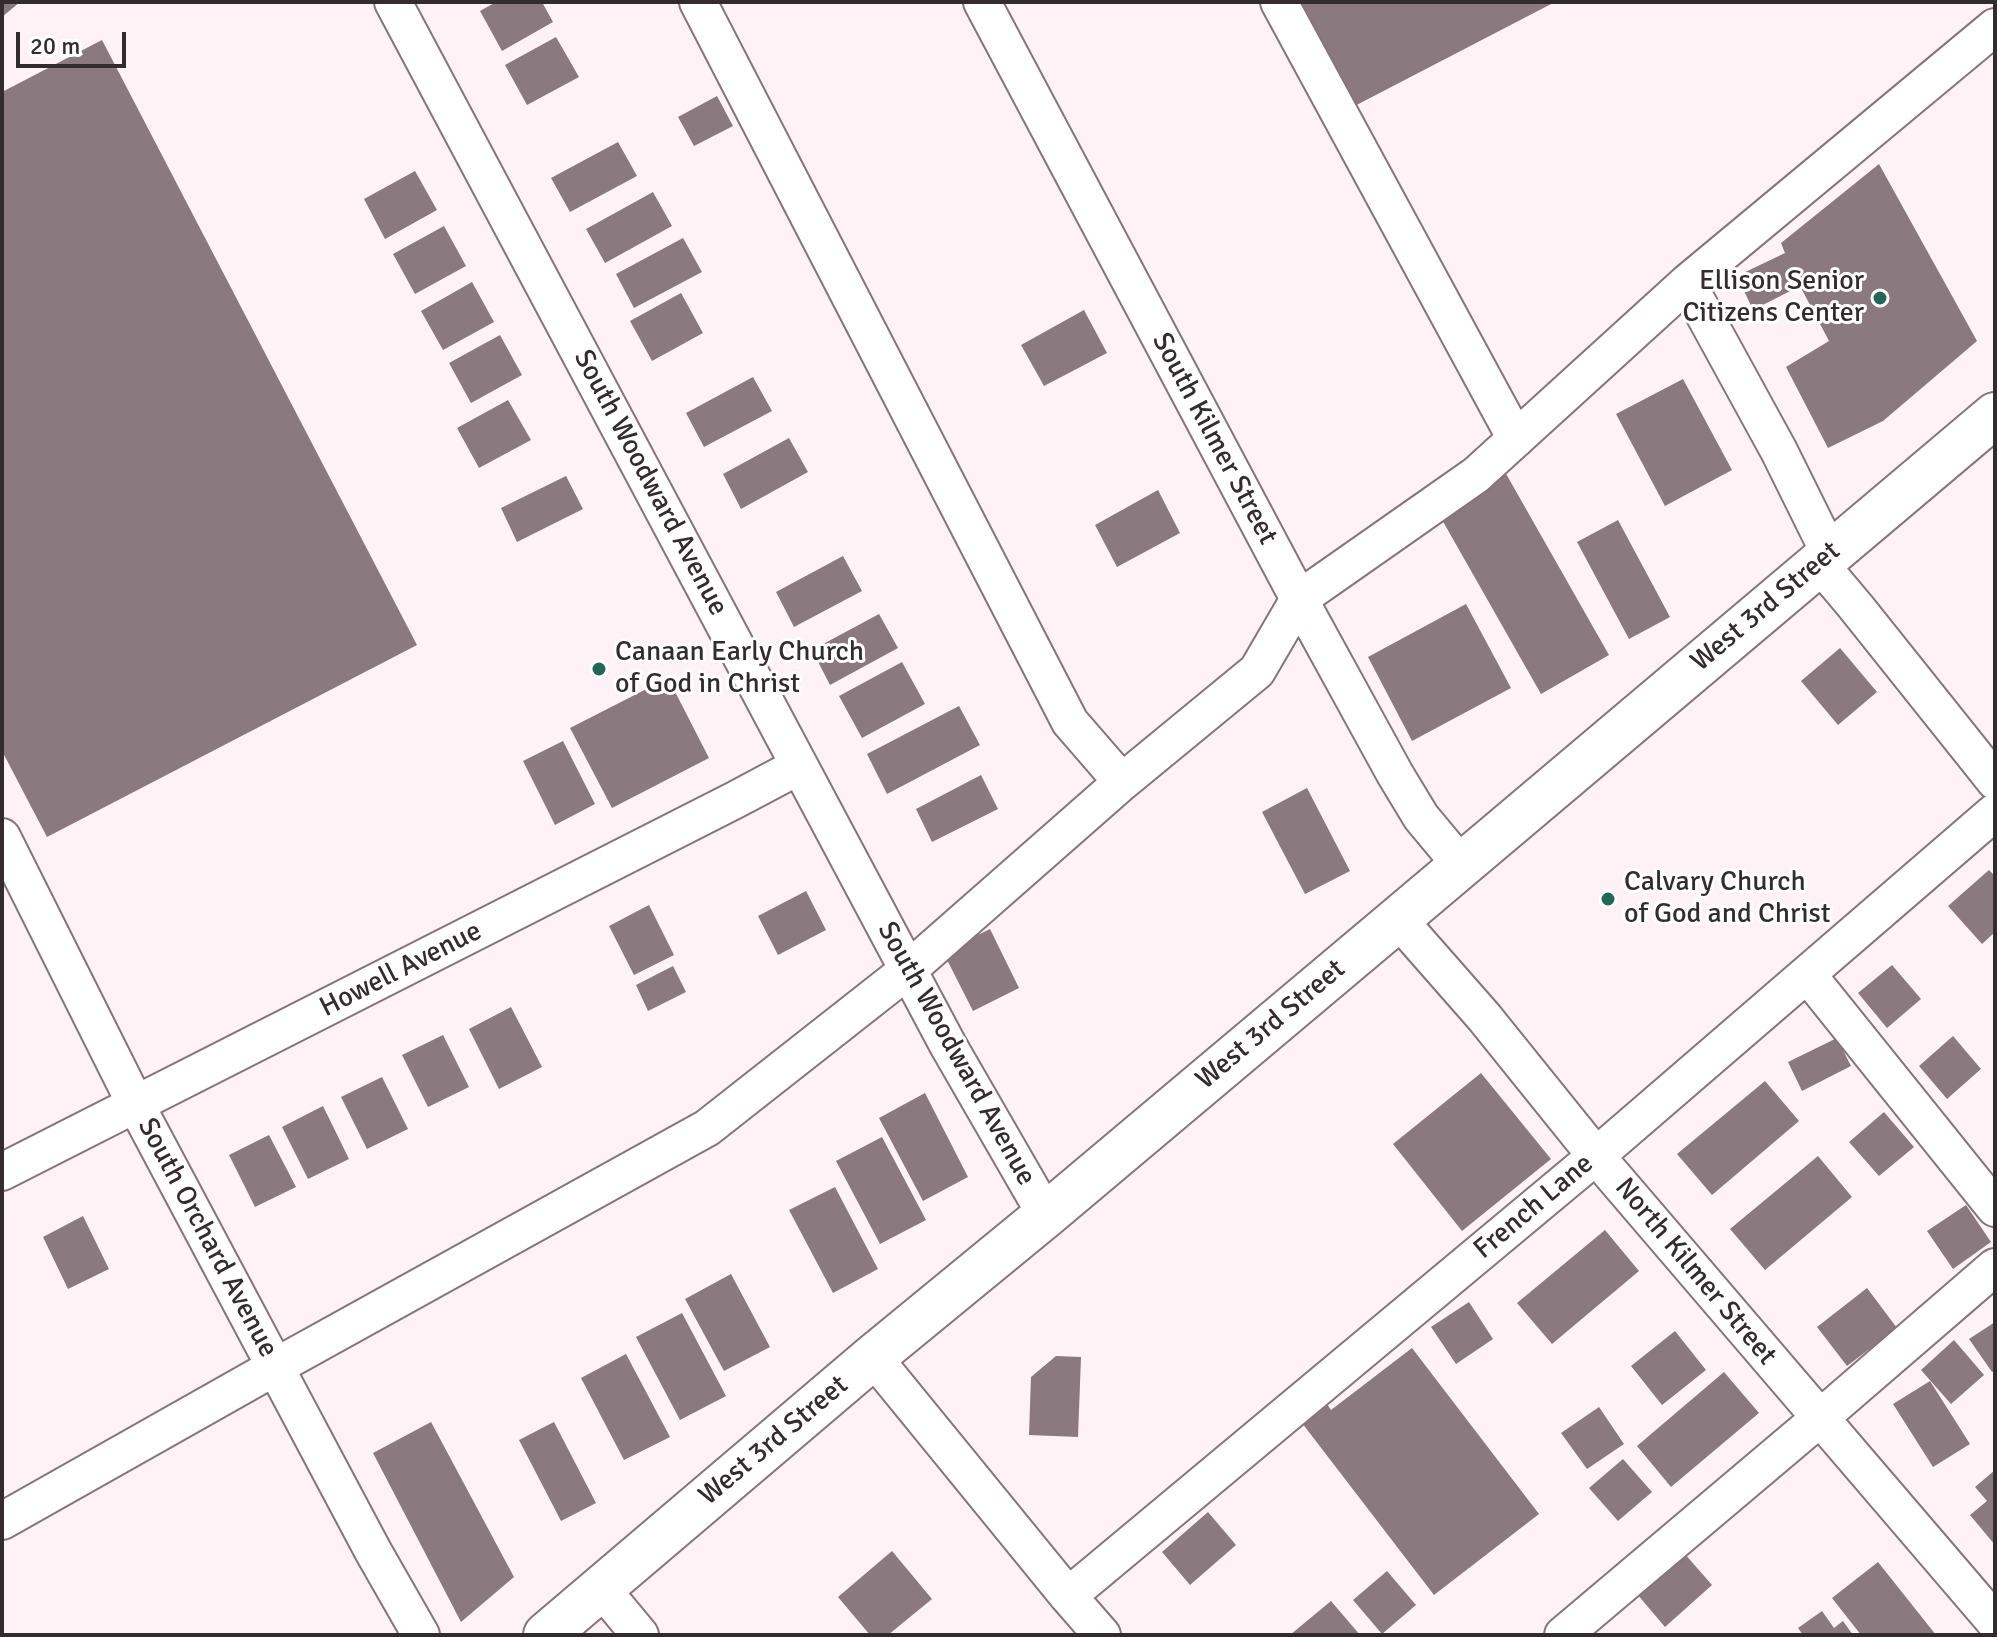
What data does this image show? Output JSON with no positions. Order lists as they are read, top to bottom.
{
  "streets": {
    "main road": ["West 3rd Street"],
    "street": [
      "South Kilmer Street",
      "South Woodward Avenue",
      "Howell Avenue",
      "French Lane",
      "South Orchard Avenue",
      "North Kilmer Street"
    ]
  },
  "crossings": [
    ["South Kilmer Street", "West 3rd Street"],
    ["South Woodward Avenue", "West 3rd Street"],
    ["South Woodward Avenue", "Howell Avenue"],
    ["West 3rd Street", "North Kilmer Street"],
    ["Howell Avenue", "South Orchard Avenue"],
    ["French Lane", "North Kilmer Street"]
  ],
  "places": ["Ellison Senior Citizens Center", "Canaan Early Church of God in Christ", "Calvary Church of God and Christ"],
  "scale_bar": "20 m"
}
